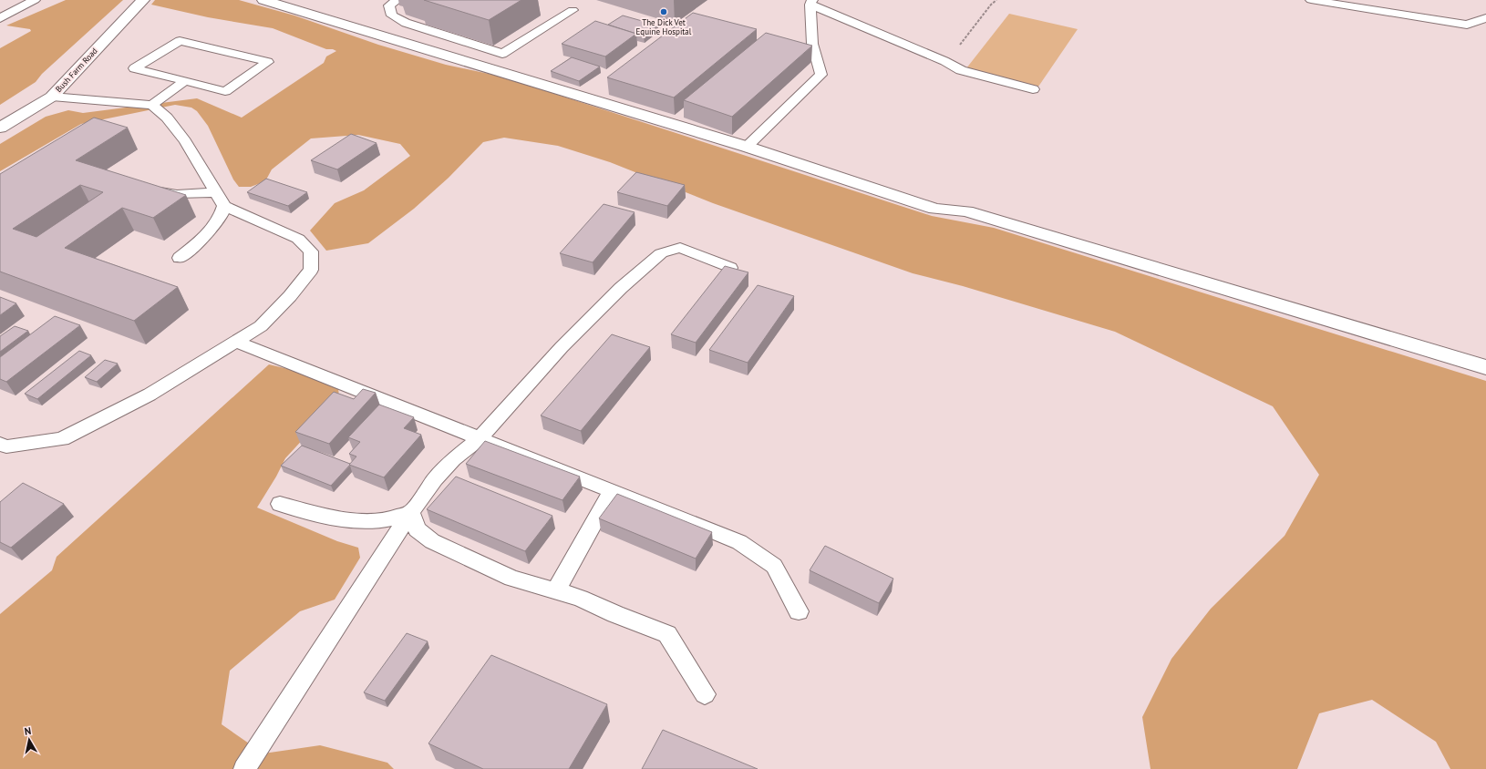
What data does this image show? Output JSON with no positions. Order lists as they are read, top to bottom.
{
  "streets": {
    "street": ["Bush Farm Road"]
  },
  "places": ["The Dick Vet Equine Hospital"],
  "north": "top"
}
